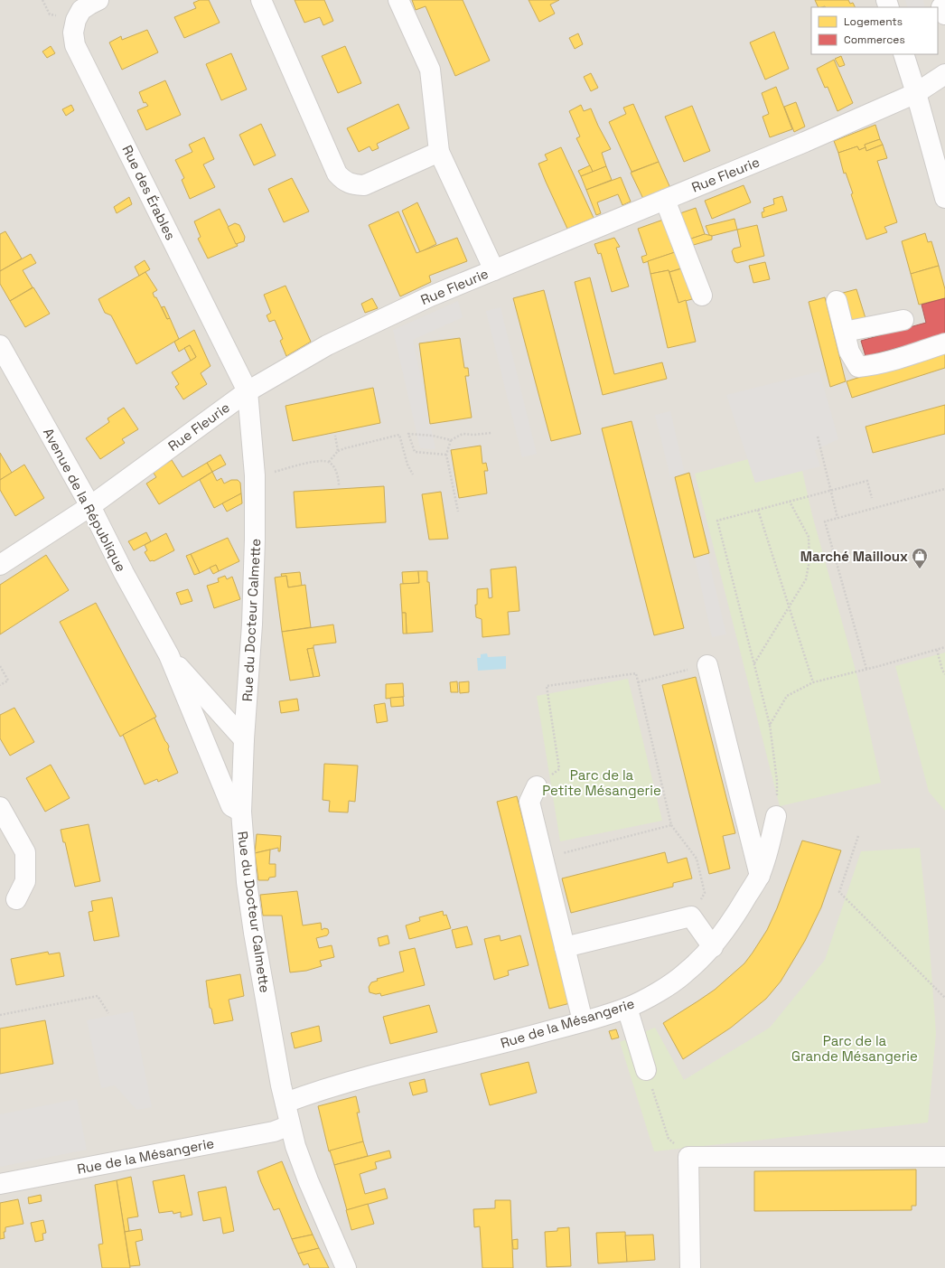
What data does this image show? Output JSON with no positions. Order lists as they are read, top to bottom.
{
  "streets": {
    "street": [
      "Rue Fleurie",
      "Rue des Érables",
      "Avenue de la République",
      "Rue du Docteur Calmette",
      "Rue de la Mésangerie"
    ]
  },
  "crossings": [
    ["Rue Fleurie", "Rue des Érables"],
    ["Rue Fleurie", "Avenue de la République"],
    ["Rue Fleurie", "Rue du Docteur Calmette"],
    ["Rue des Érables", "Rue du Docteur Calmette"],
    ["Avenue de la République", "Rue du Docteur Calmette"],
    ["Rue du Docteur Calmette", "Rue de la Mésangerie"]
  ],
  "parks": ["Parc de la Petite Mésangerie", "Parc de la Grande Mésangerie"],
  "places": {
    "shop": ["Marché Mailloux"]
  },
  "legend": ["Logements", "Commerces"]
}
